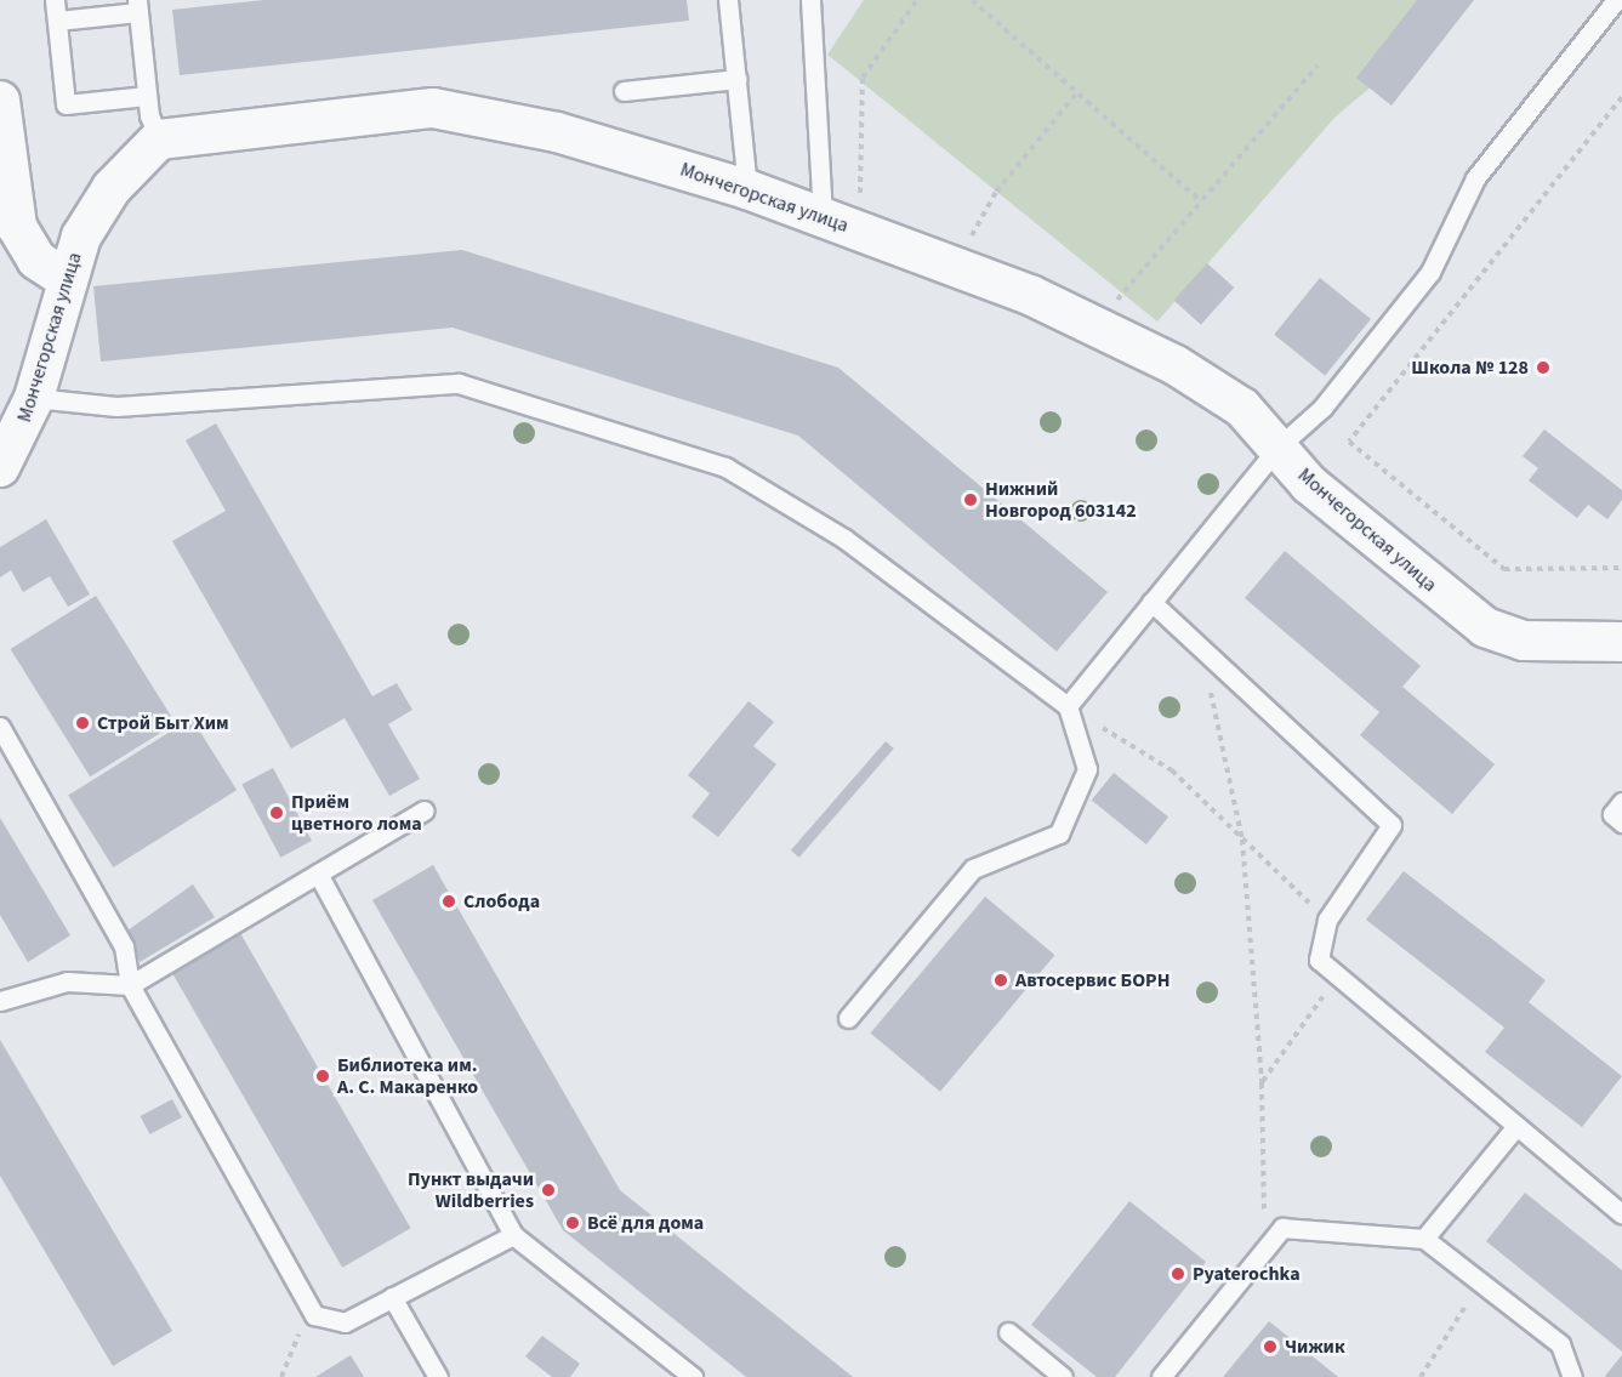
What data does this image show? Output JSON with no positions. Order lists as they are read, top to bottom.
{
  "streets": {
    "street": ["Мончегорская улица"]
  },
  "places": [
    "Школа № 128",
    "Нижний Новгород 603142",
    "Строй Быт Хим",
    "Приём цветного лома",
    "Слобода",
    "Автосервис БОРН",
    "Библиотека им. А. С. Макаренко",
    "Пункт выдачи Wildberries",
    "Всё для дома",
    "Pyaterochka",
    "Чижик"
  ]
}
